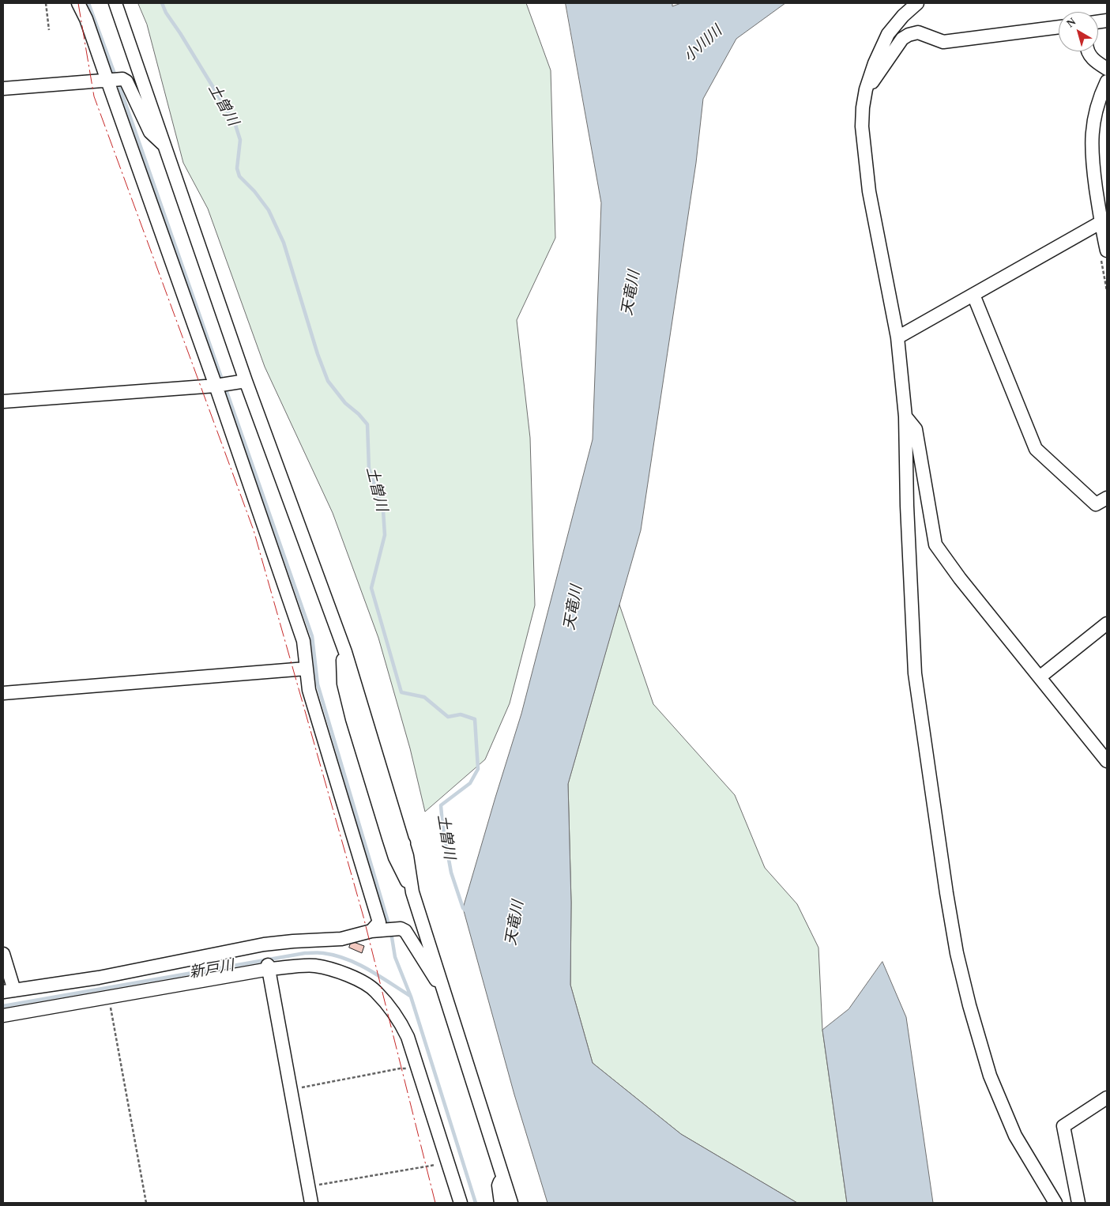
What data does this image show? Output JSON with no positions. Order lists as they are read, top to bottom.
{
  "water": [
    "小川川",
    "土曽川",
    "天竜川",
    "新戸川"
  ],
  "north": "top left"
}
